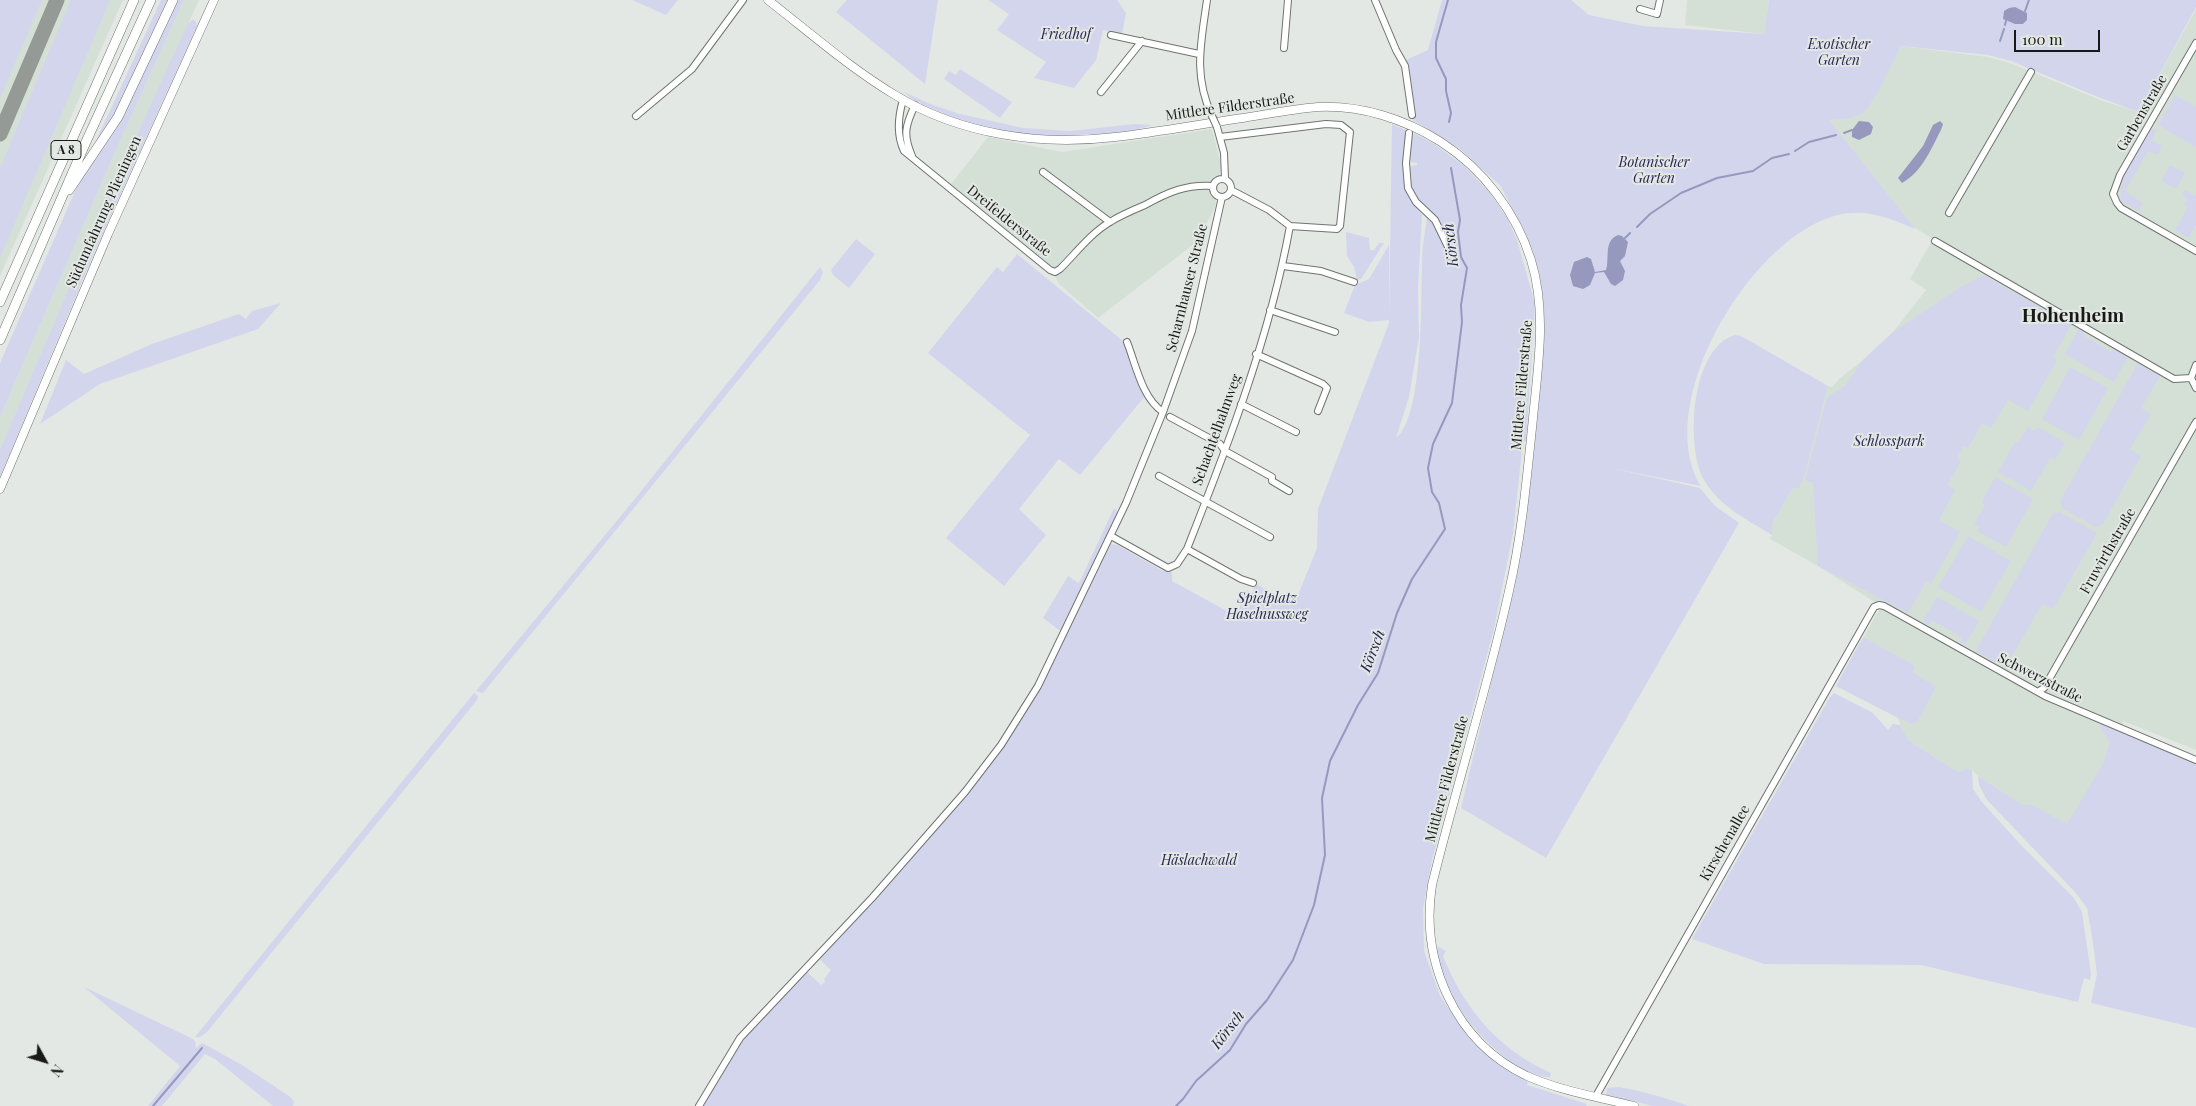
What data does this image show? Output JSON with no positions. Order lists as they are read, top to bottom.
{
  "streets": {
    "highway": ["A 8"],
    "main road": ["Mittlere Filderstraße", "Südumfahrung Plieningen"],
    "street": [
      "Garbenstraße",
      "Dreifelderstraße",
      "Scharnhauser Straße",
      "Schachtelhalmweg",
      "Fruwirthstraße",
      "Schwerzstraße",
      "Kirschenallee"
    ]
  },
  "crossings": [
    ["Mittlere Filderstraße", "Dreifelderstraße"],
    ["Mittlere Filderstraße", "Kirschenallee"],
    ["Dreifelderstraße", "Scharnhauser Straße"],
    ["Scharnhauser Straße", "Schachtelhalmweg"],
    ["Fruwirthstraße", "Schwerzstraße"],
    ["Schwerzstraße", "Kirschenallee"]
  ],
  "districts": ["Hohenheim"],
  "water": ["Körsch"],
  "parks": [
    "Friedhof",
    "Exotischer Garten",
    "Botanischer Garten",
    "Schlosspark",
    "Spielplatz Haselnussweg",
    "Häslachwald"
  ],
  "scale_bar": "100 m",
  "north": "bottom right"
}
